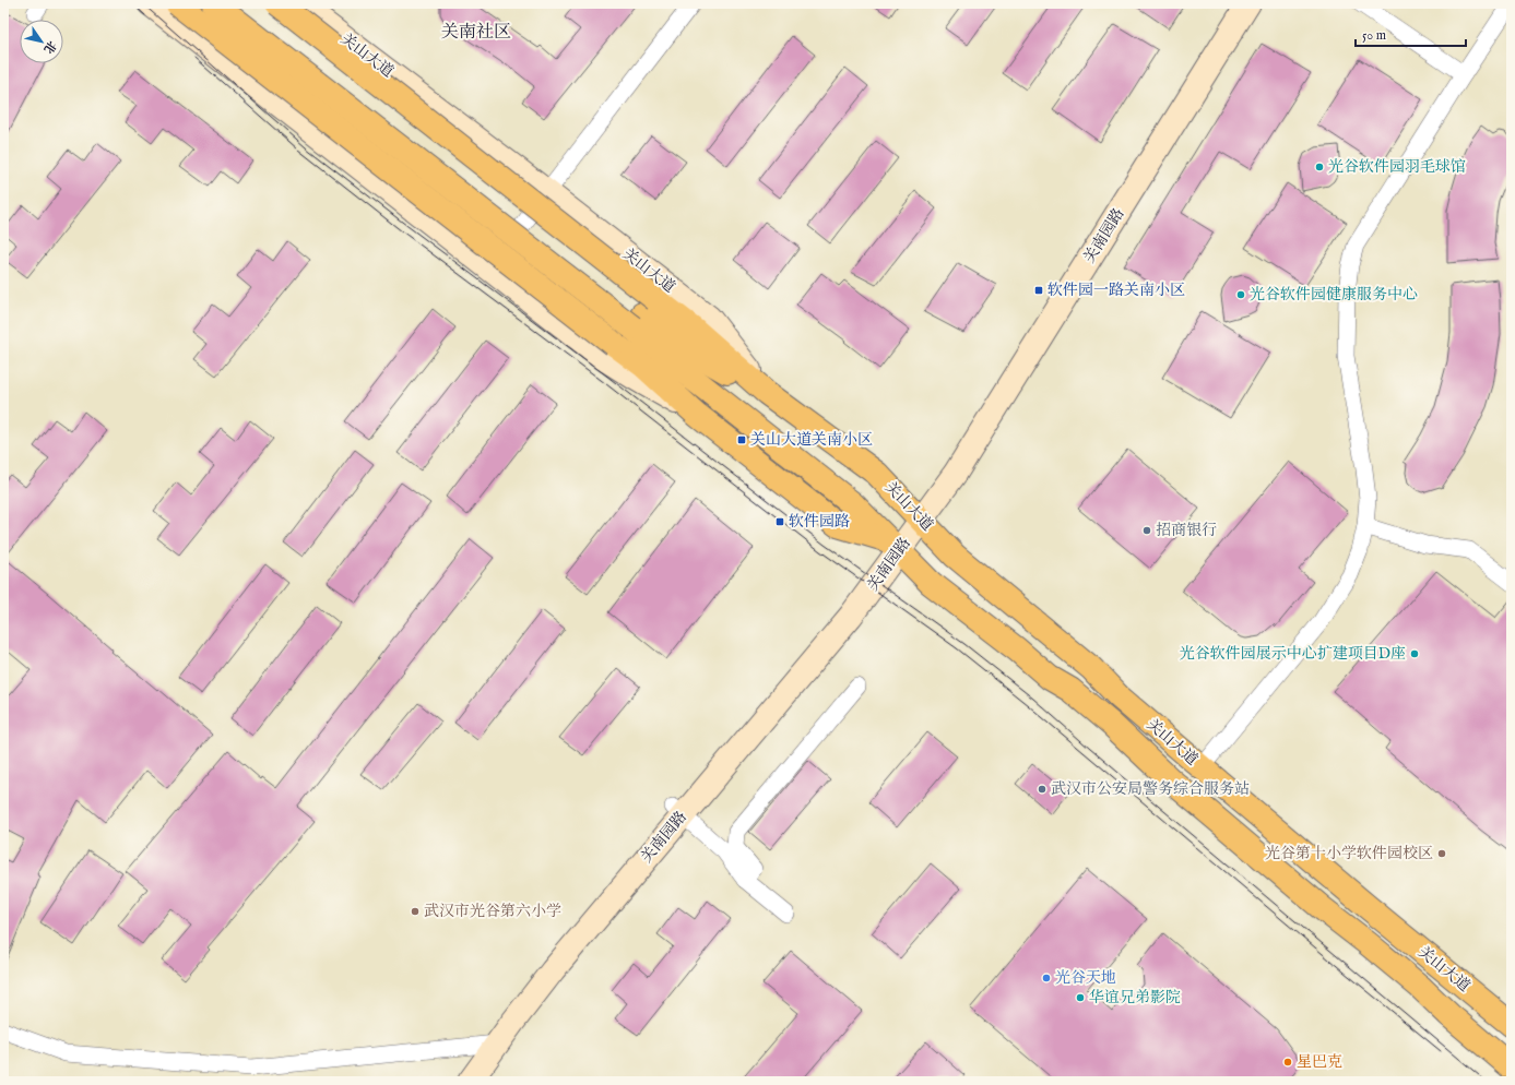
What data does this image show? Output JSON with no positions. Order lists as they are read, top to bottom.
{
  "streets": {
    "main road": ["关山大道", "关南园路"]
  },
  "crossings": [
    ["关山大道", "关南园路"]
  ],
  "districts": ["关南社区"],
  "places": {
    "other": [
      "光谷软件园羽毛球馆",
      "光谷软件园健康服务中心",
      "招商银行",
      "光谷软件园展示中心扩建项目D座",
      "武汉市公安局警务综合服务站",
      "光谷第十小学软件园校区",
      "武汉市光谷第六小学",
      "光谷天地",
      "华谊兄弟影院",
      "星巴克"
    ],
    "transit": ["软件园一路关南小区", "关山大道关南小区", "软件园路"]
  },
  "scale_bar": "50 m",
  "north": "bottom right"
}
